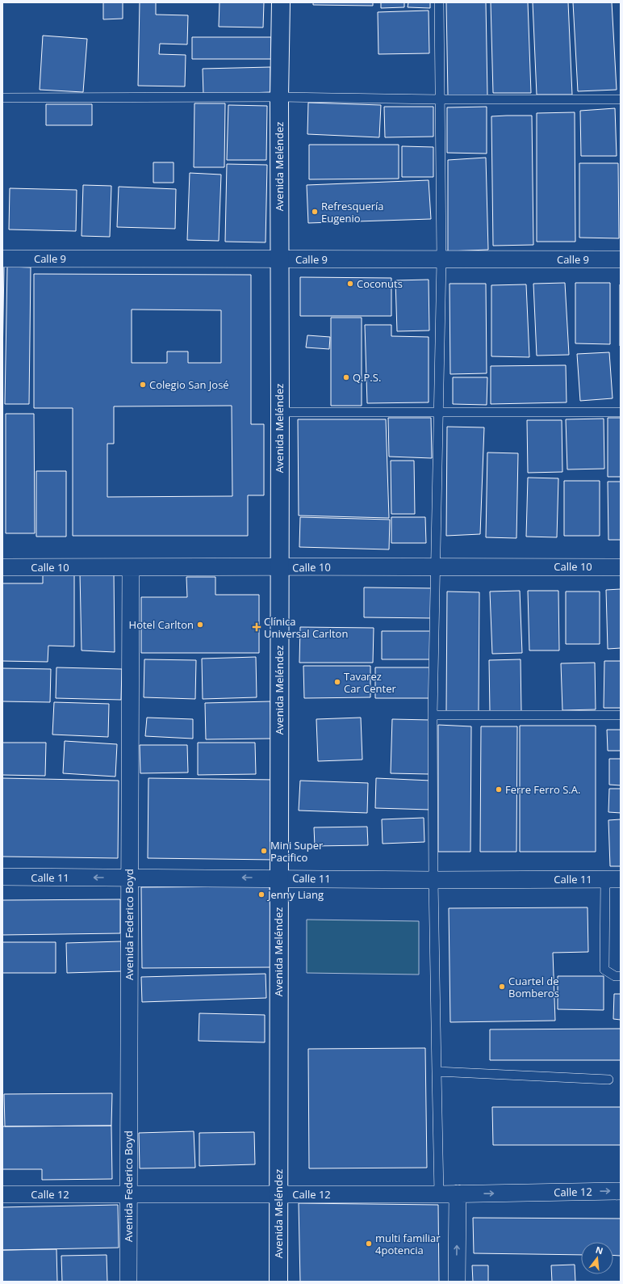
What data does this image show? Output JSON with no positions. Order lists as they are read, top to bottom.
{
  "streets": {
    "street": [
      "Avenida Meléndez",
      "Calle 9",
      "Calle 10",
      "Calle 11",
      "Avenida Federico Boyd",
      "Calle 12"
    ]
  },
  "crossings": [
    ["Avenida Meléndez", "Calle 9"],
    ["Avenida Meléndez", "Calle 10"],
    ["Avenida Meléndez", "Calle 11"],
    ["Avenida Meléndez", "Calle 12"],
    ["Calle 10", "Avenida Federico Boyd"],
    ["Calle 11", "Avenida Federico Boyd"],
    ["Avenida Federico Boyd", "Calle 12"]
  ],
  "one_way": ["Calle 11"],
  "places": {
    "other": [
      "Refresquería Eugenio",
      "Coconuts",
      "Q.P.S.",
      "Colegio San José",
      "Hotel Carlton",
      "Tavarez Car Center",
      "Ferre Ferro S.A.",
      "Mini Super Pacifico",
      "Jenny Liang",
      "Cuartel de Bomberos",
      "multi familiar 4potencia"
    ],
    "health": ["Clínica Universal Carlton"]
  },
  "north": "top"
}
